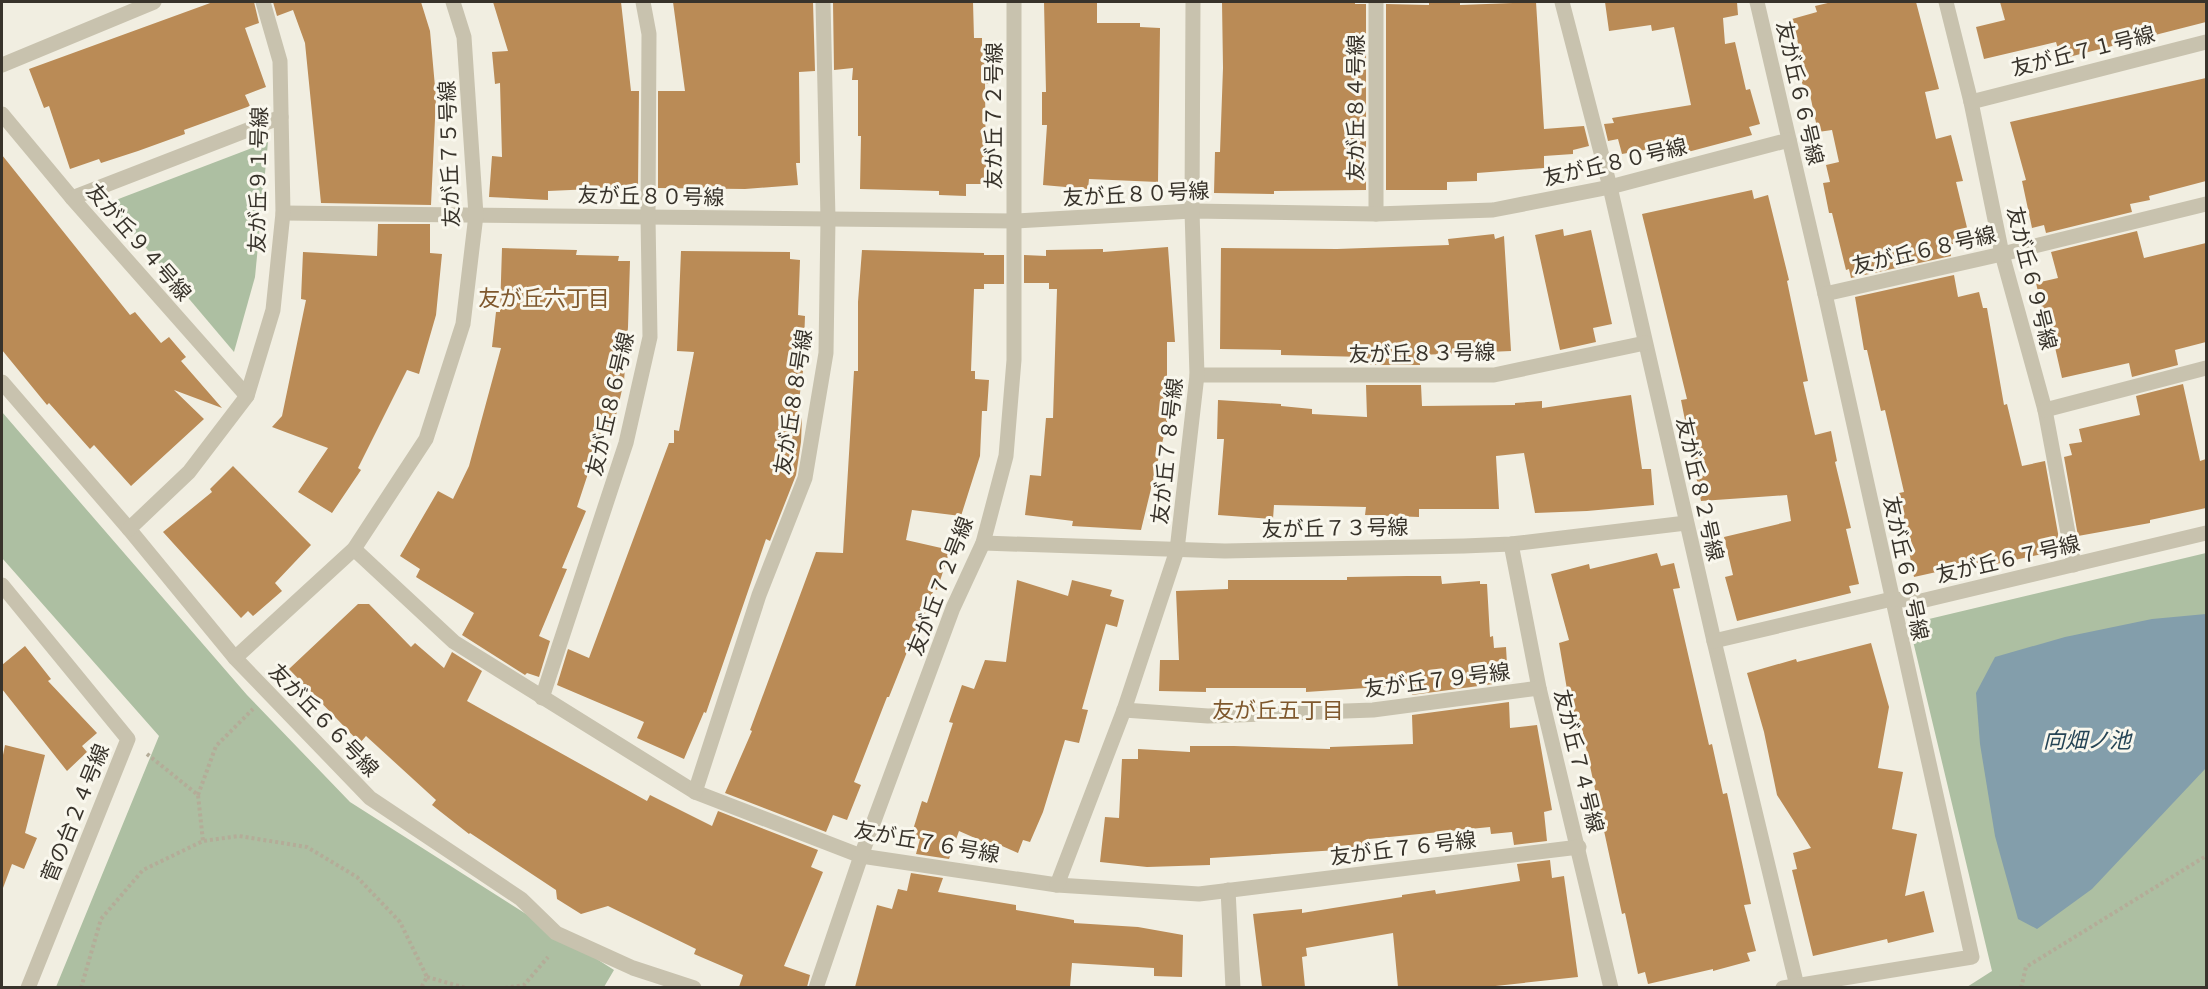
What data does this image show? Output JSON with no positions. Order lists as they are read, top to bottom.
{
  "streets": {
    "street": [
      "友が丘７１号線",
      "友が丘６６号線",
      "友が丘８４号線",
      "友が丘７２号線",
      "友が丘７５号線",
      "友が丘８０号線",
      "友が丘９１号線",
      "友が丘９４号線",
      "友が丘６８号線",
      "友が丘６９号線",
      "友が丘８３号線",
      "友が丘８８号線",
      "友が丘８６号線",
      "友が丘７８号線",
      "友が丘８２号線",
      "友が丘７３号線",
      "友が丘６７号線",
      "友が丘７９号線",
      "友が丘７４号線",
      "菅の台２４号線",
      "友が丘７６号線"
    ]
  },
  "crossings": [
    ["友が丘７１号線", "友が丘６９号線"],
    ["友が丘６６号線", "友が丘７５号線"],
    ["友が丘６６号線", "友が丘８０号線"],
    ["友が丘６６号線", "友が丘９１号線"],
    ["友が丘６６号線", "友が丘６８号線"],
    ["友が丘６６号線", "友が丘８２号線"],
    ["友が丘６６号線", "友が丘６７号線"],
    ["友が丘８４号線", "友が丘８０号線"],
    ["友が丘７２号線", "友が丘８０号線"],
    ["友が丘７２号線", "友が丘７３号線"],
    ["友が丘７２号線", "友が丘７６号線"],
    ["友が丘７５号線", "友が丘８０号線"],
    ["友が丘７５号線", "友が丘７６号線"],
    ["友が丘８０号線", "友が丘９１号線"],
    ["友が丘８０号線", "友が丘８８号線"],
    ["友が丘８０号線", "友が丘８６号線"],
    ["友が丘８０号線", "友が丘７８号線"],
    ["友が丘８０号線", "友が丘８２号線"],
    ["友が丘９１号線", "友が丘９４号線"],
    ["友が丘６８号線", "友が丘６９号線"],
    ["友が丘６９号線", "友が丘６７号線"],
    ["友が丘８３号線", "友が丘７８号線"],
    ["友が丘８３号線", "友が丘８２号線"],
    ["友が丘８８号線", "友が丘７６号線"],
    ["友が丘８６号線", "友が丘７６号線"],
    ["友が丘７８号線", "友が丘７３号線"],
    ["友が丘７８号線", "友が丘７９号線"],
    ["友が丘７８号線", "友が丘７６号線"],
    ["友が丘８２号線", "友が丘７３号線"],
    ["友が丘８２号線", "友が丘６７号線"],
    ["友が丘７３号線", "友が丘７４号線"],
    ["友が丘７９号線", "友が丘７４号線"],
    ["友が丘７４号線", "友が丘７６号線"]
  ],
  "districts": ["友が丘六丁目", "友が丘五丁目"],
  "water": ["向畑ノ池"]
}
